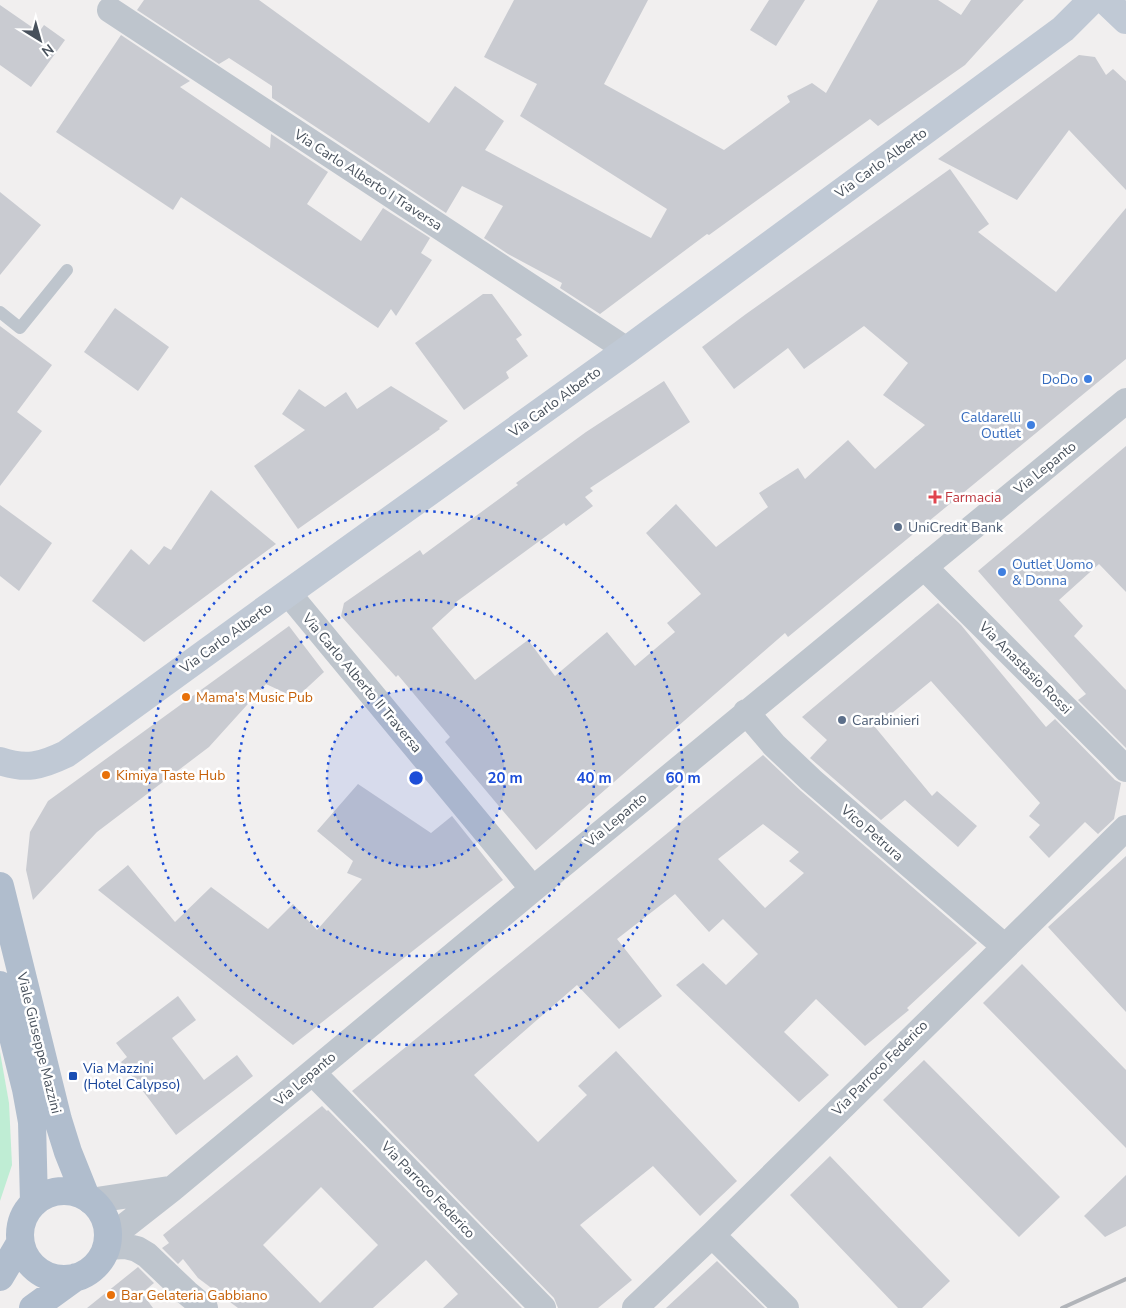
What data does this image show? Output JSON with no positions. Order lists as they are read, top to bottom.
{
  "streets": {
    "main road": ["Viale Giuseppe Mazzini"],
    "street": [
      "Via Carlo Alberto",
      "Via Carlo Alberto I Traversa",
      "Via Lepanto",
      "Via Anastasio Rossi",
      "Via Carlo Alberto II Traversa",
      "Vico Petrura",
      "Via Parroco Federico"
    ]
  },
  "crossings": [
    ["Via Carlo Alberto", "Via Carlo Alberto I Traversa"],
    ["Via Carlo Alberto", "Via Carlo Alberto II Traversa"],
    ["Via Lepanto", "Via Anastasio Rossi"],
    ["Via Lepanto", "Via Carlo Alberto II Traversa"],
    ["Via Lepanto", "Vico Petrura"],
    ["Via Lepanto", "Viale Giuseppe Mazzini"],
    ["Via Lepanto", "Via Parroco Federico"],
    ["Vico Petrura", "Via Parroco Federico"]
  ],
  "places": {
    "other": [
      "DoDo",
      "Caldarelli Outlet",
      "UniCredit Bank",
      "Outlet Uomo & Donna",
      "Mama's Music Pub",
      "Carabinieri",
      "Kimiya Taste Hub",
      "Bar Gelateria Gabbiano"
    ],
    "health": ["Farmacia"],
    "transit": ["Via Mazzini (Hotel Calypso)"]
  },
  "north": "bottom right",
  "rings": ["20 m", "40 m", "60 m"]
}
